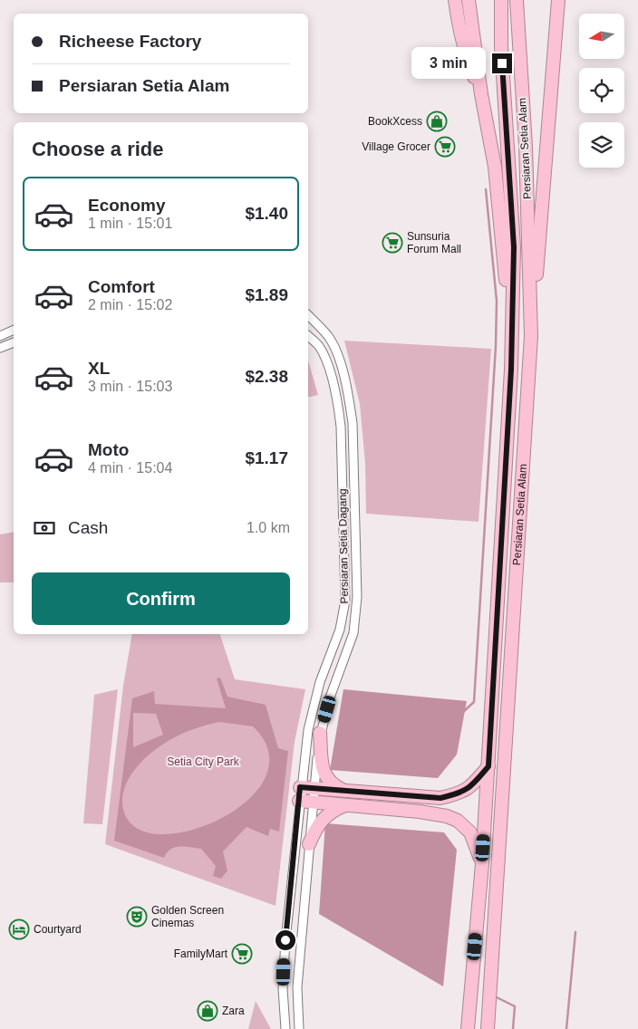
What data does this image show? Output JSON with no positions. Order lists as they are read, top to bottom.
{
  "streets": {
    "highway": ["Persiaran Setia Alam"],
    "street": ["Persiaran Setia Dagang"]
  },
  "parks": ["Setia City Park"],
  "places": {
    "shop": ["BookXcess", "Zara"],
    "supermarket": ["Village Grocer", "Sunsuria Forum Mall", "FamilyMart"],
    "theatre": ["Golden Screen Cinemas"],
    "hotel": ["Courtyard"]
  },
  "north": "left",
  "page": {
    "banner": ["Richeese Factory", "Persiaran Setia Alam"],
    "bubble": "3 min",
    "heading": "Choose a ride",
    "list": [
      {
        "name": "Economy",
        "note": "1 min · 15:01",
        "value": "$1.40"
      },
      {
        "name": "Comfort",
        "note": "2 min · 15:02",
        "value": "$1.89"
      },
      {
        "name": "XL",
        "note": "3 min · 15:03",
        "value": "$2.38"
      },
      {
        "name": "Moto",
        "note": "4 min · 15:04",
        "value": "$1.17"
      }
    ],
    "pay": ["Cash", "1.0 km"],
    "buttons": "Confirm"
  }
}
